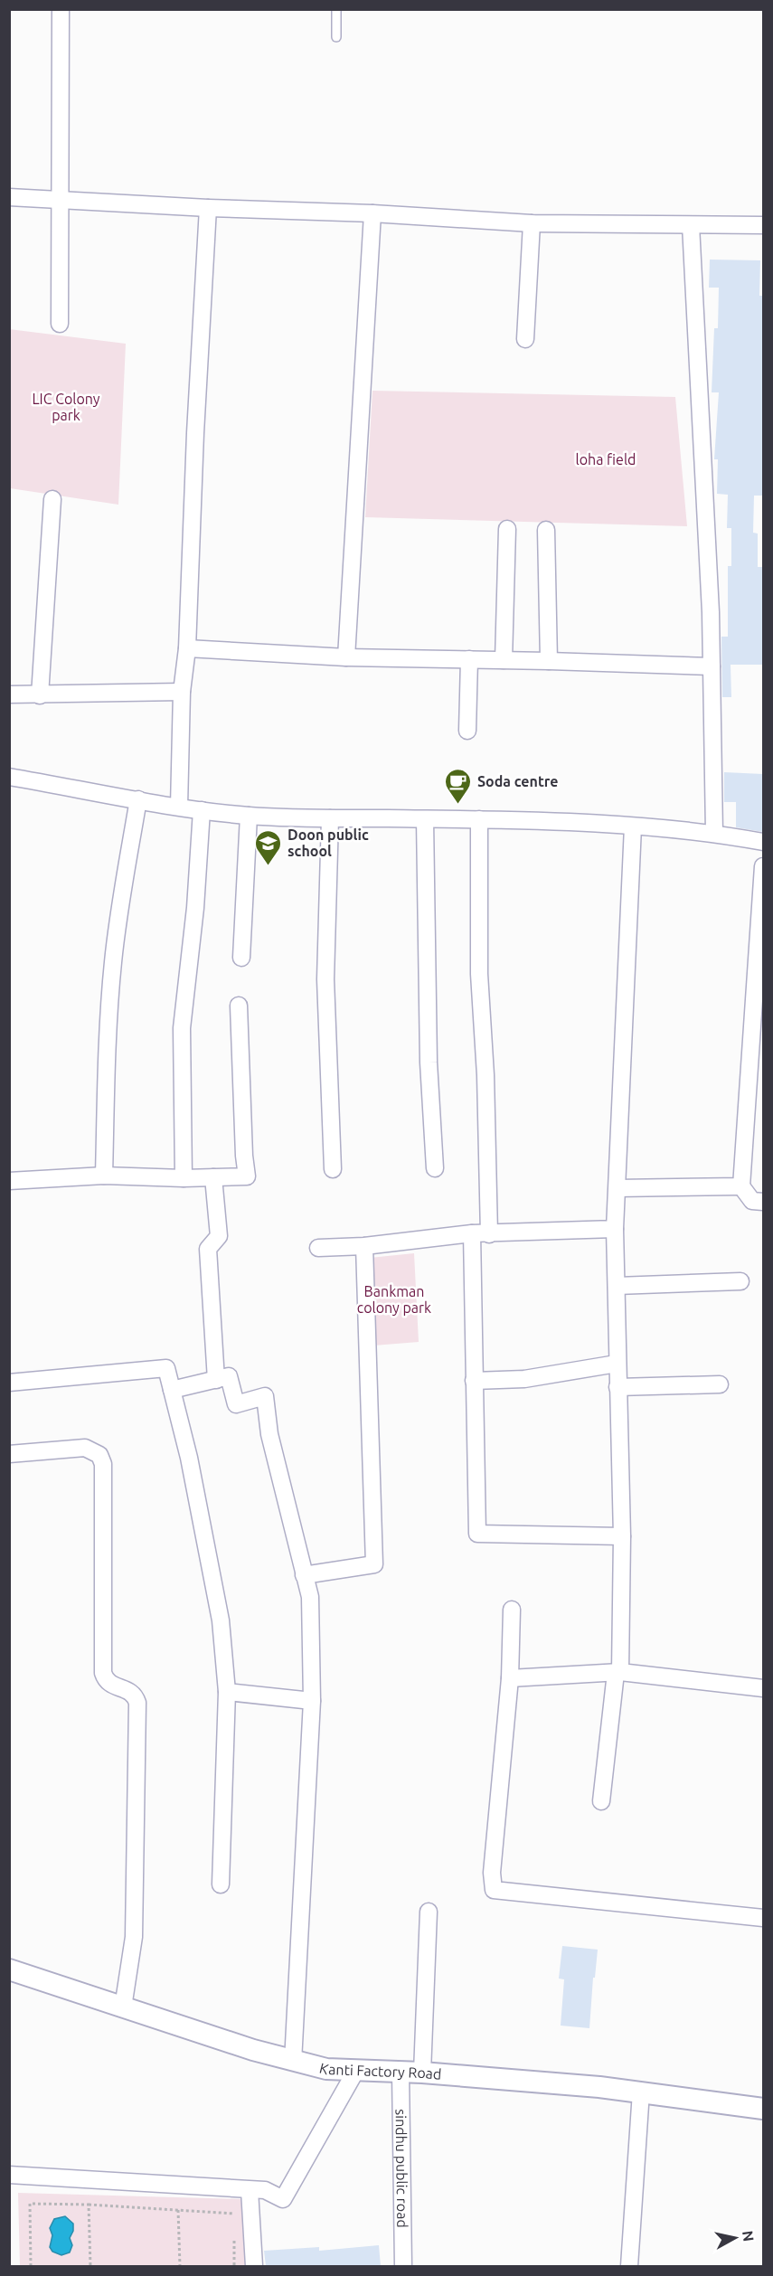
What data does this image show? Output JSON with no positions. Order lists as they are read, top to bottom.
{
  "streets": {
    "street": ["Kanti Factory Road", "sindhu public road"]
  },
  "crossings": [
    ["Kanti Factory Road", "sindhu public road"]
  ],
  "parks": ["LIC Colony park", "loha field", "Bankman colony park"],
  "places": {
    "cafe": ["Soda centre"],
    "school or university": ["Doon public school"]
  },
  "north": "right"
}
